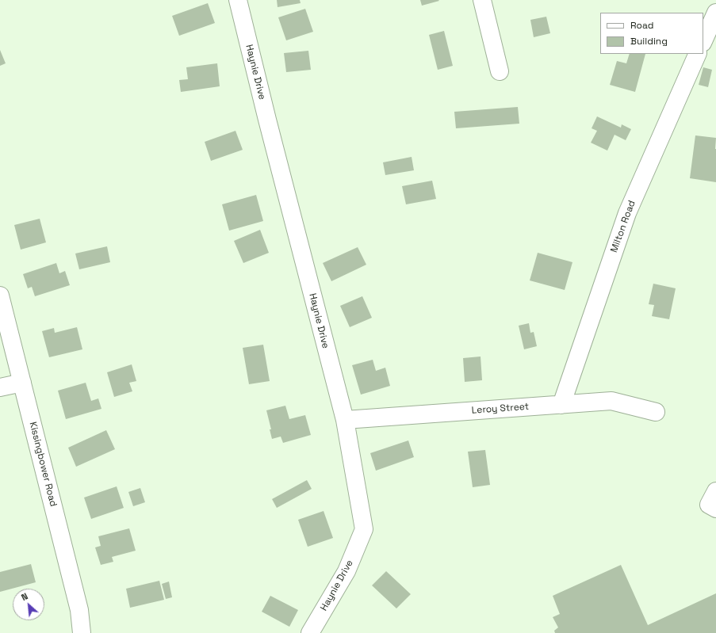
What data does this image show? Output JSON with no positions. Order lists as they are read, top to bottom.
{
  "streets": {
    "street": [
      "Haynie Drive",
      "Milton Road",
      "Leroy Street",
      "Kissingbower Road"
    ]
  },
  "crossings": [
    ["Haynie Drive", "Leroy Street"],
    ["Milton Road", "Leroy Street"]
  ],
  "legend": ["Road", "Building"],
  "north": "top left"
}
